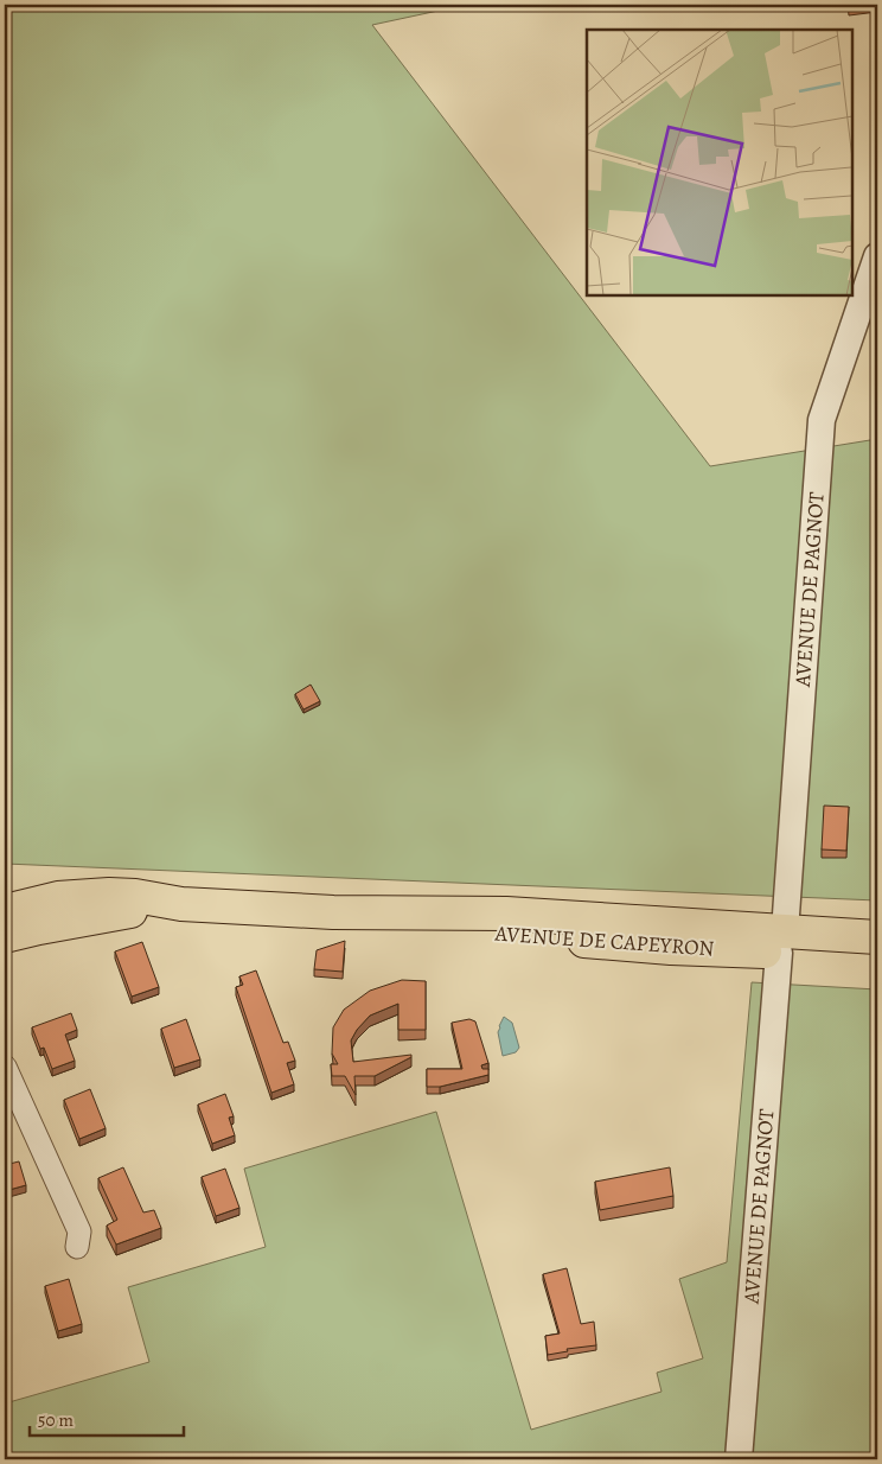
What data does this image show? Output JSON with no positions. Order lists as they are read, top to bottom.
{
  "streets": {
    "main road": ["AVENUE DE CAPEYRON"],
    "street": ["AVENUE DE PAGNOT"]
  },
  "crossings": [
    ["AVENUE DE PAGNOT", "AVENUE DE CAPEYRON"]
  ],
  "scale_bar": "50 m"
}
